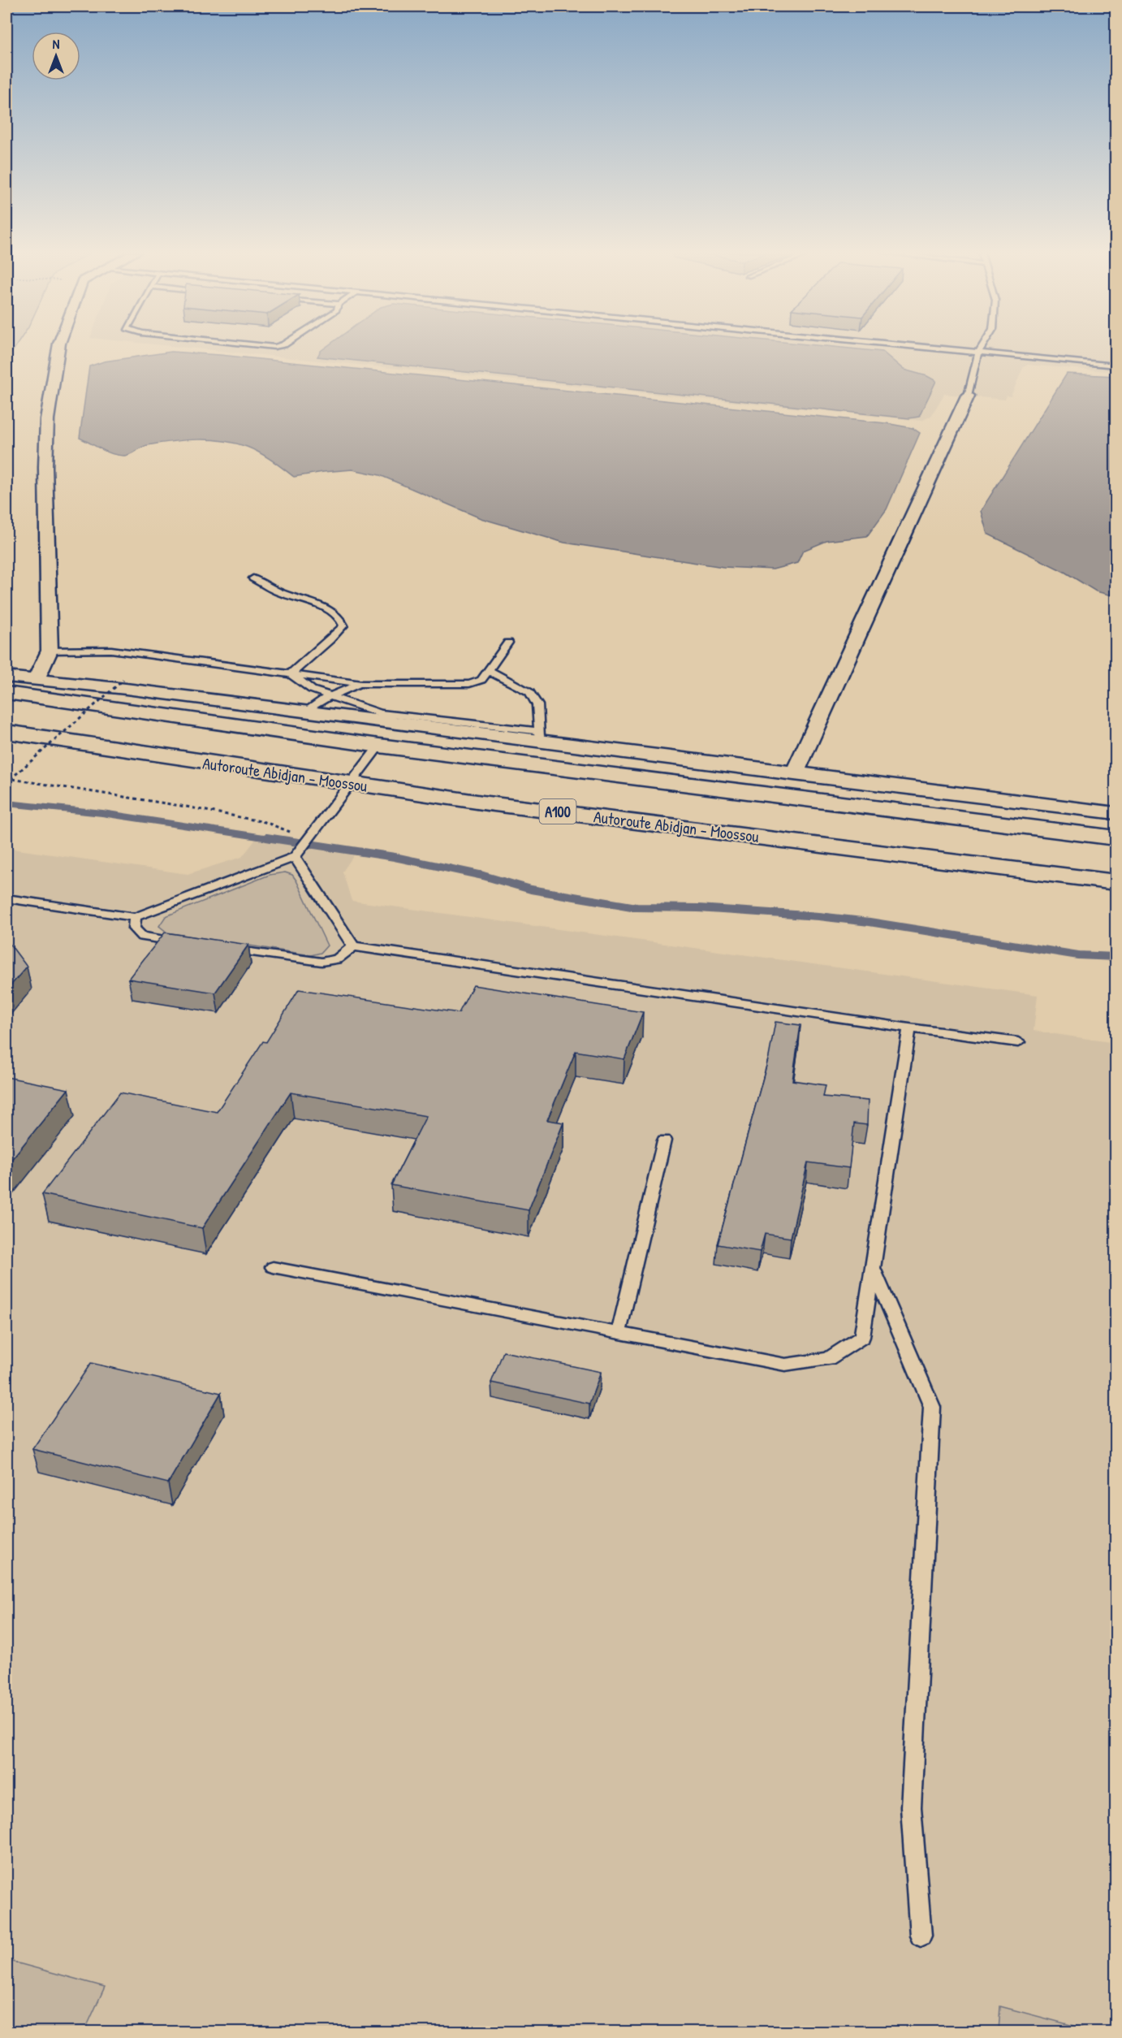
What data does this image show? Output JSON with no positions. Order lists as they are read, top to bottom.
{
  "streets": {
    "highway": ["Autoroute Abidjan - Moossou", "A100"]
  },
  "north": "top"
}
